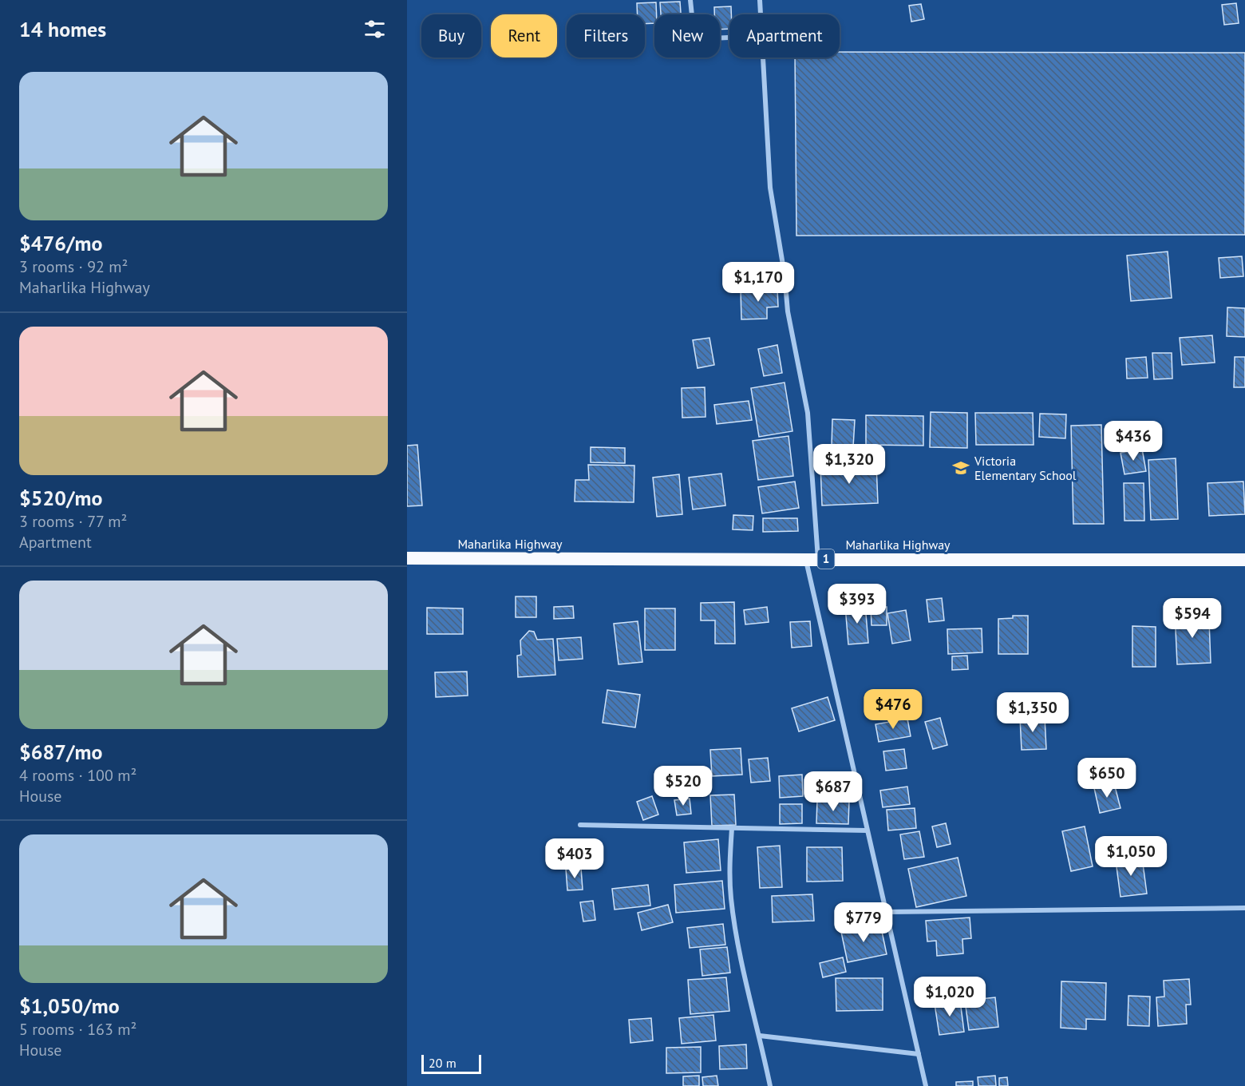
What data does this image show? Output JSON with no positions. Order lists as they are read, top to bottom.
{
  "streets": {
    "highway": ["Maharlika Highway", "1"]
  },
  "places": {
    "school or university": ["Victoria Elementary School"]
  },
  "scale_bar": "20 m",
  "page": {
    "heading": "14 homes",
    "chip": [
      "Buy",
      "Rent",
      "Filters",
      "New",
      "Apartment"
    ],
    "list": [
      {
        "name": "$476/mo",
        "note": "3 rooms · 92 m² · Maharlika Highway"
      },
      {
        "name": "$520/mo",
        "note": "3 rooms · 77 m² · Apartment"
      },
      {
        "name": "$687/mo",
        "note": "4 rooms · 100 m² · House"
      },
      {
        "name": "$1,050/mo",
        "note": "5 rooms · 163 m² · House"
      }
    ],
    "price": [
      "$1,170",
      "$436",
      "$1,320",
      "$393",
      "$594",
      "$476",
      "$1,350",
      "$650",
      "$520",
      "$687",
      "$1,050",
      "$403",
      "$779",
      "$1,020"
    ],
    "scale": "20 m"
  }
}
